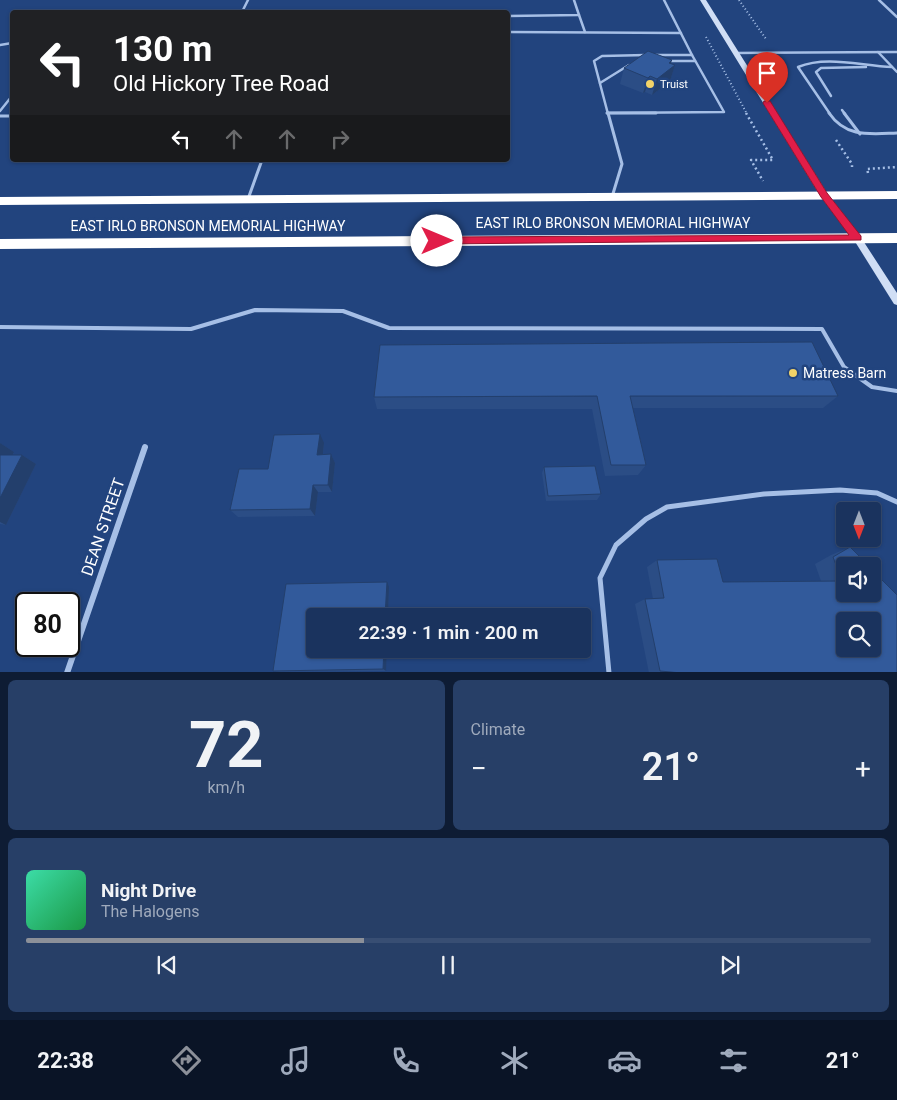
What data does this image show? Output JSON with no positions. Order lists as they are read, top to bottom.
{
  "streets": {
    "highway": ["EAST IRLO BRONSON MEMORIAL HIGHWAY"],
    "street": ["DEAN STREET"]
  },
  "places": ["Truist", "Matress Barn"],
  "north": "bottom",
  "page": {
    "turn": ["130 m", "Old Hickory Tree Road"],
    "limit": "80",
    "trip": "22:39 · 1 min · 200 m",
    "tile": [
      ["72", "km/h"],
      "Climate"
    ],
    "heat": ["−", "21°", "+"],
    "song": ["Night Drive", "The Halogens"],
    "tabs": ["22:38", "21°"]
  }
}
